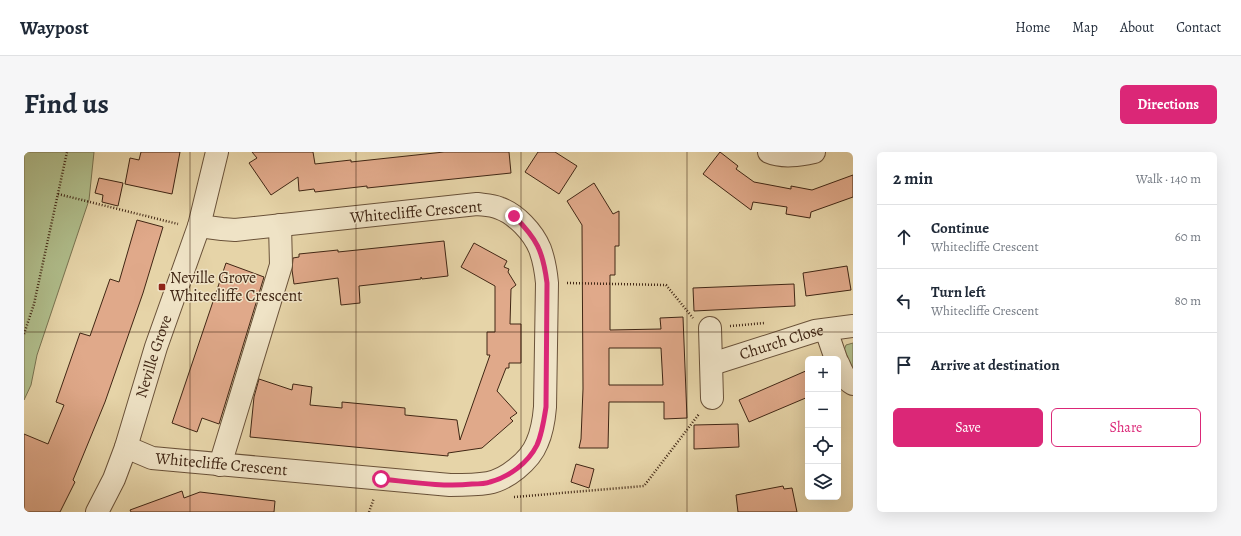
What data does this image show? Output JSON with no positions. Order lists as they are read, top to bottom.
{
  "streets": {
    "street": ["Whitecliffe Crescent", "Church Close", "Neville Grove"]
  },
  "crossings": [
    ["Whitecliffe Crescent", "Neville Grove"]
  ],
  "places": {
    "transit": ["Neville Grove Whitecliffe Crescent"]
  },
  "page": {
    "header": "Waypost",
    "nav": [
      "Home",
      "Map",
      "About",
      "Contact"
    ],
    "title": "Find us",
    "buttons": [
      "Directions",
      ["Save", "Share"]
    ],
    "heading": ["2 min", "Walk · 140 m"],
    "list": [
      ["Continue", "Whitecliffe Crescent", "60 m"],
      ["Turn left", "Whitecliffe Crescent", "80 m"],
      "Arrive at destination"
    ],
    "map_buttons": ["+", "−"]
  }
}
